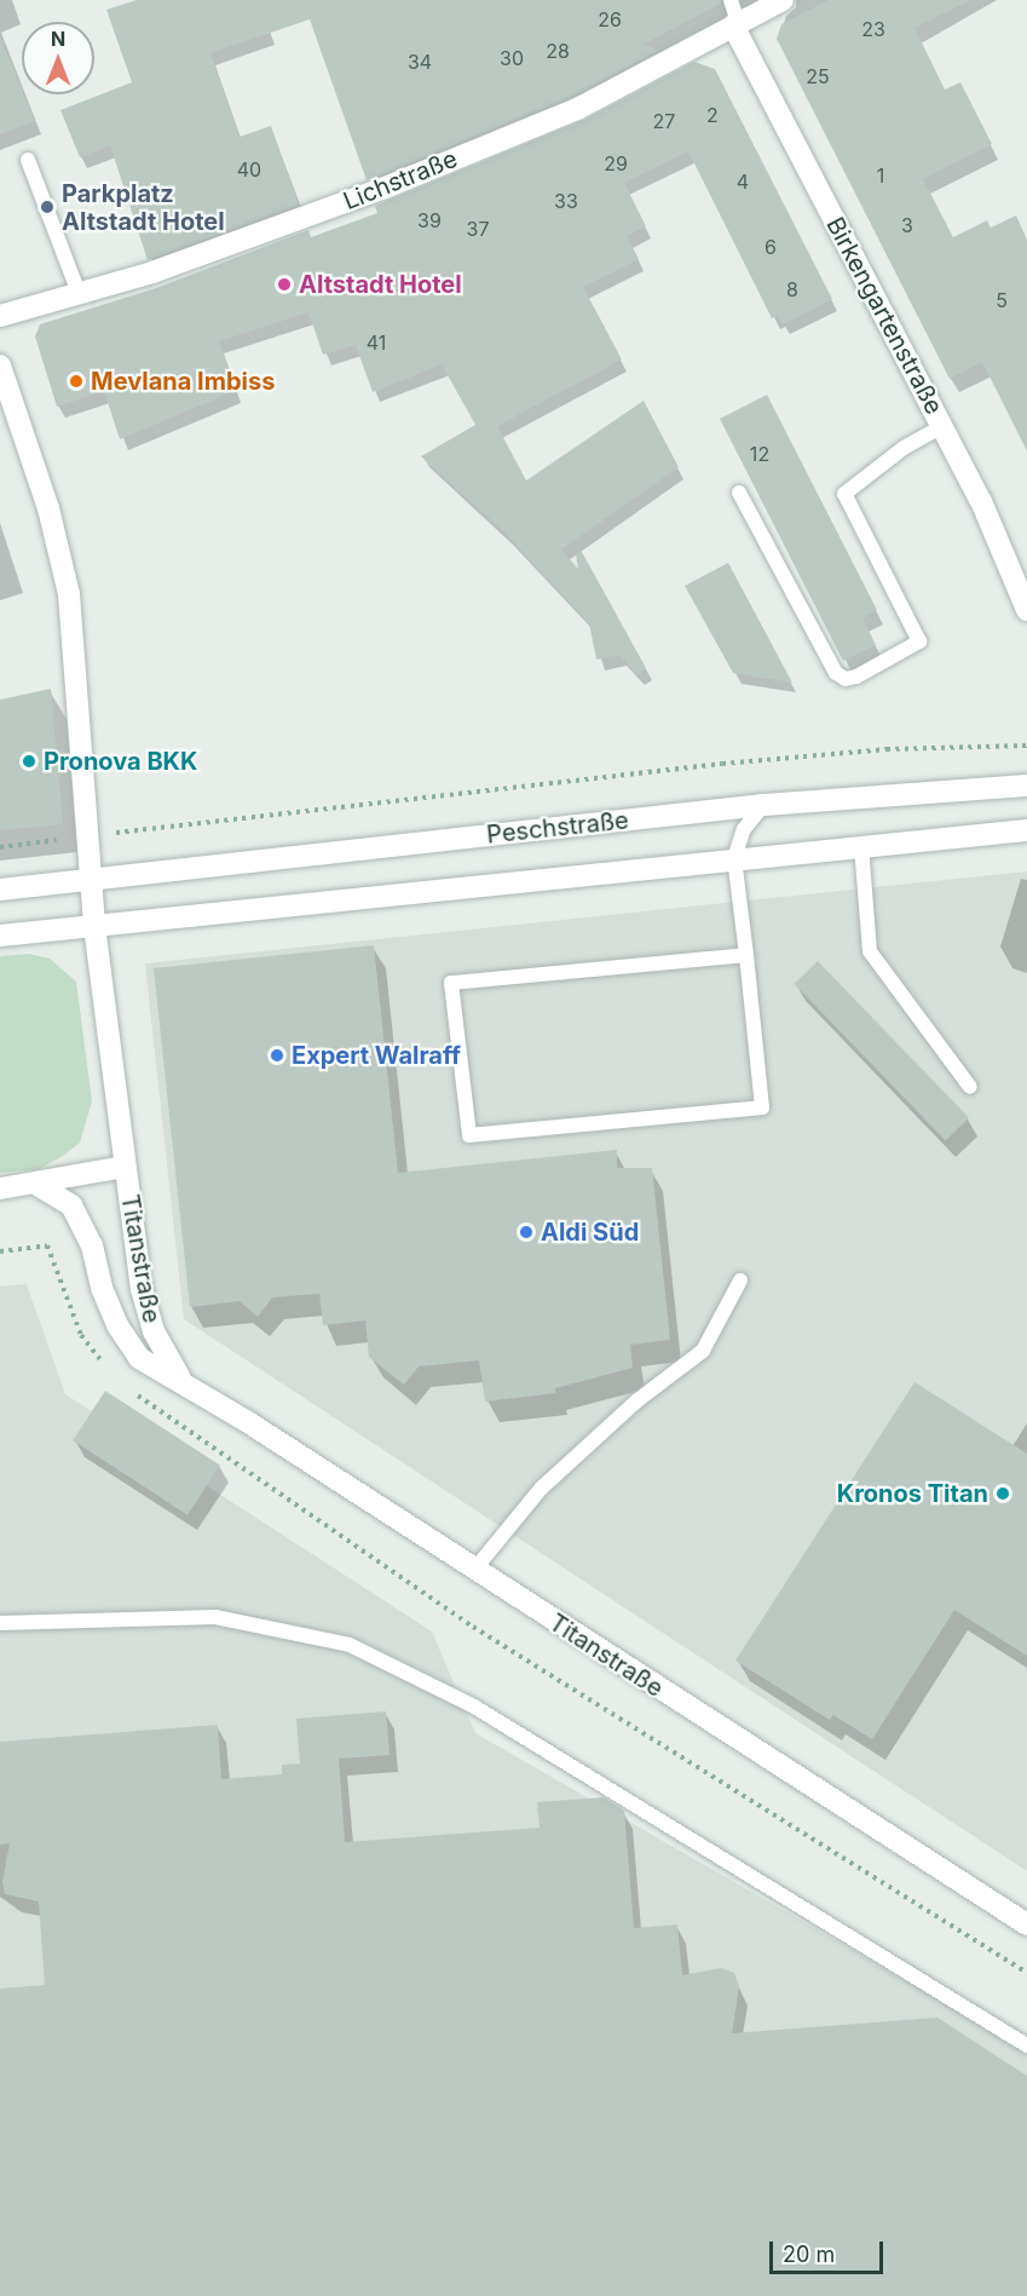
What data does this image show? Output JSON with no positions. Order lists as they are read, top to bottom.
{
  "streets": {
    "street": [
      "Lichstraße",
      "Birkengartenstraße",
      "Peschstraße",
      "Titanstraße"
    ]
  },
  "crossings": [
    ["Lichstraße", "Birkengartenstraße"],
    ["Peschstraße", "Titanstraße"]
  ],
  "places": [
    "Parkplatz Altstadt Hotel",
    "Altstadt Hotel",
    "Mevlana Imbiss",
    "Pronova BKK",
    "Expert Walraff",
    "Aldi Süd",
    "Kronos Titan"
  ],
  "house_numbers": [
    "26",
    "23",
    "28",
    "30",
    "34",
    "25",
    "2",
    "27",
    "29",
    "40",
    "1",
    "4",
    "33",
    "39",
    "3",
    "37",
    "6",
    "8",
    "5",
    "41",
    "12"
  ],
  "scale_bar": "20 m",
  "north": "top"
}
